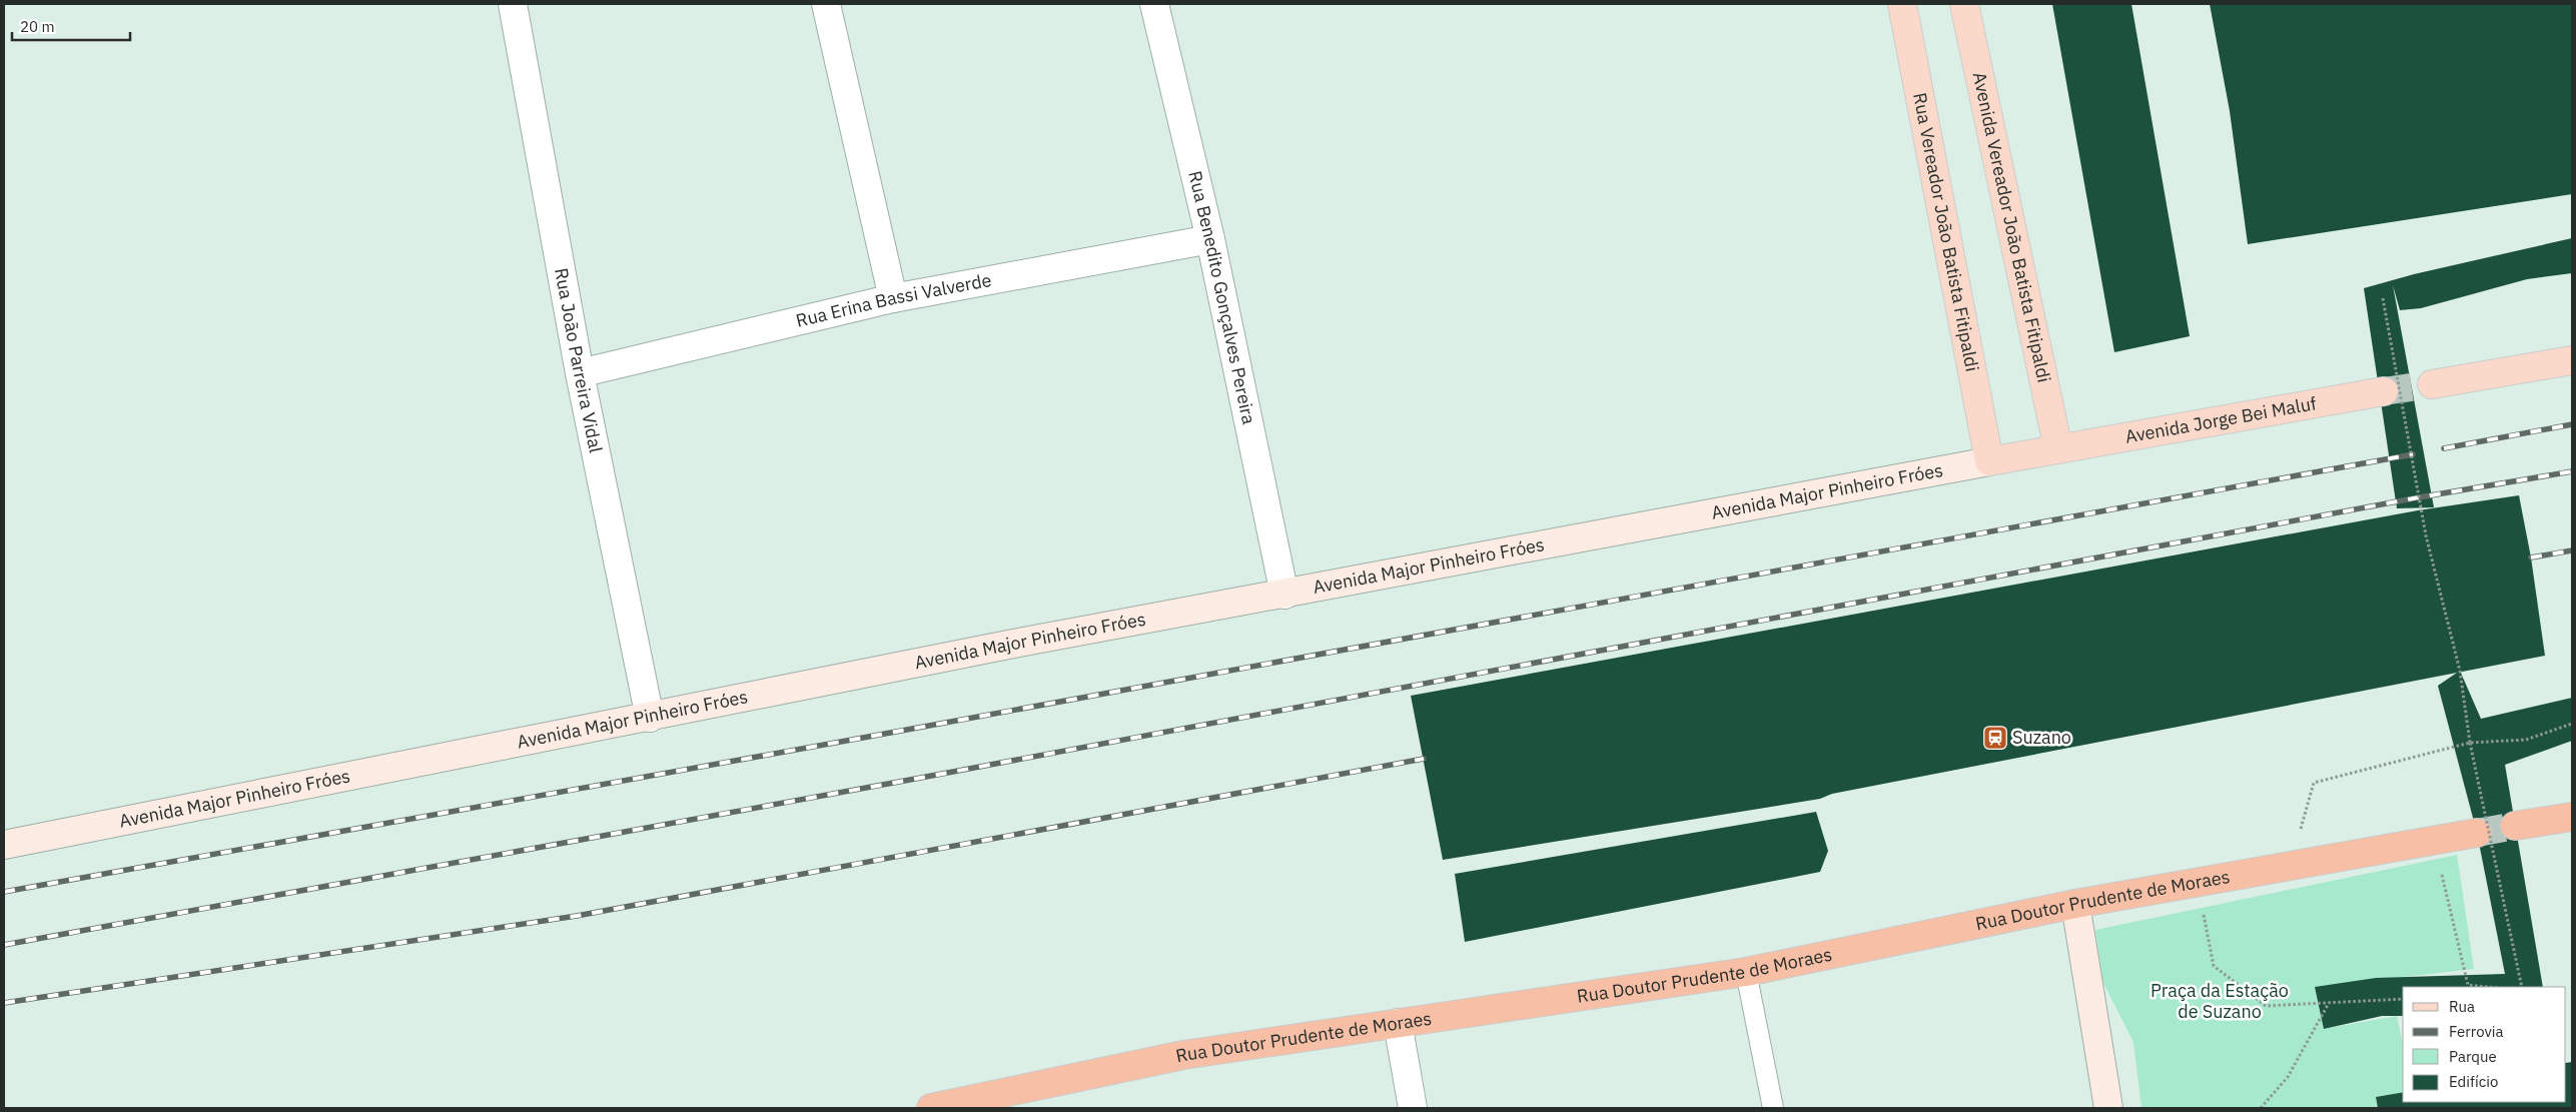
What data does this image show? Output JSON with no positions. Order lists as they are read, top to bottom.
{
  "streets": {
    "highway": ["Rua Doutor Prudente de Moraes"],
    "main road": [
      "Avenida Vereador João Batista Fitipaldi",
      "Rua Vereador João Batista Fitipaldi",
      "Avenida Jorge Bei Maluf",
      "Avenida Major Pinheiro Fróes"
    ],
    "street": ["Rua Benedito Gonçalves Pereira", "Rua Erina Bassi Valverde", "Rua João Parreira Vidal"]
  },
  "crossings": [
    ["Avenida Vereador João Batista Fitipaldi", "Avenida Jorge Bei Maluf"],
    ["Avenida Vereador João Batista Fitipaldi", "Avenida Major Pinheiro Fróes"],
    ["Rua Vereador João Batista Fitipaldi", "Avenida Major Pinheiro Fróes"],
    ["Rua Benedito Gonçalves Pereira", "Rua Erina Bassi Valverde"],
    ["Rua Benedito Gonçalves Pereira", "Avenida Major Pinheiro Fróes"],
    ["Rua Erina Bassi Valverde", "Rua João Parreira Vidal"],
    ["Rua João Parreira Vidal", "Avenida Major Pinheiro Fróes"],
    ["Avenida Jorge Bei Maluf", "Avenida Major Pinheiro Fróes"]
  ],
  "parks": ["Praça da Estação de Suzano"],
  "places": {
    "station": ["Suzano"]
  },
  "legend": [
    "Rua",
    "Ferrovia",
    "Parque",
    "Edifício"
  ],
  "scale_bar": "20 m"
}
